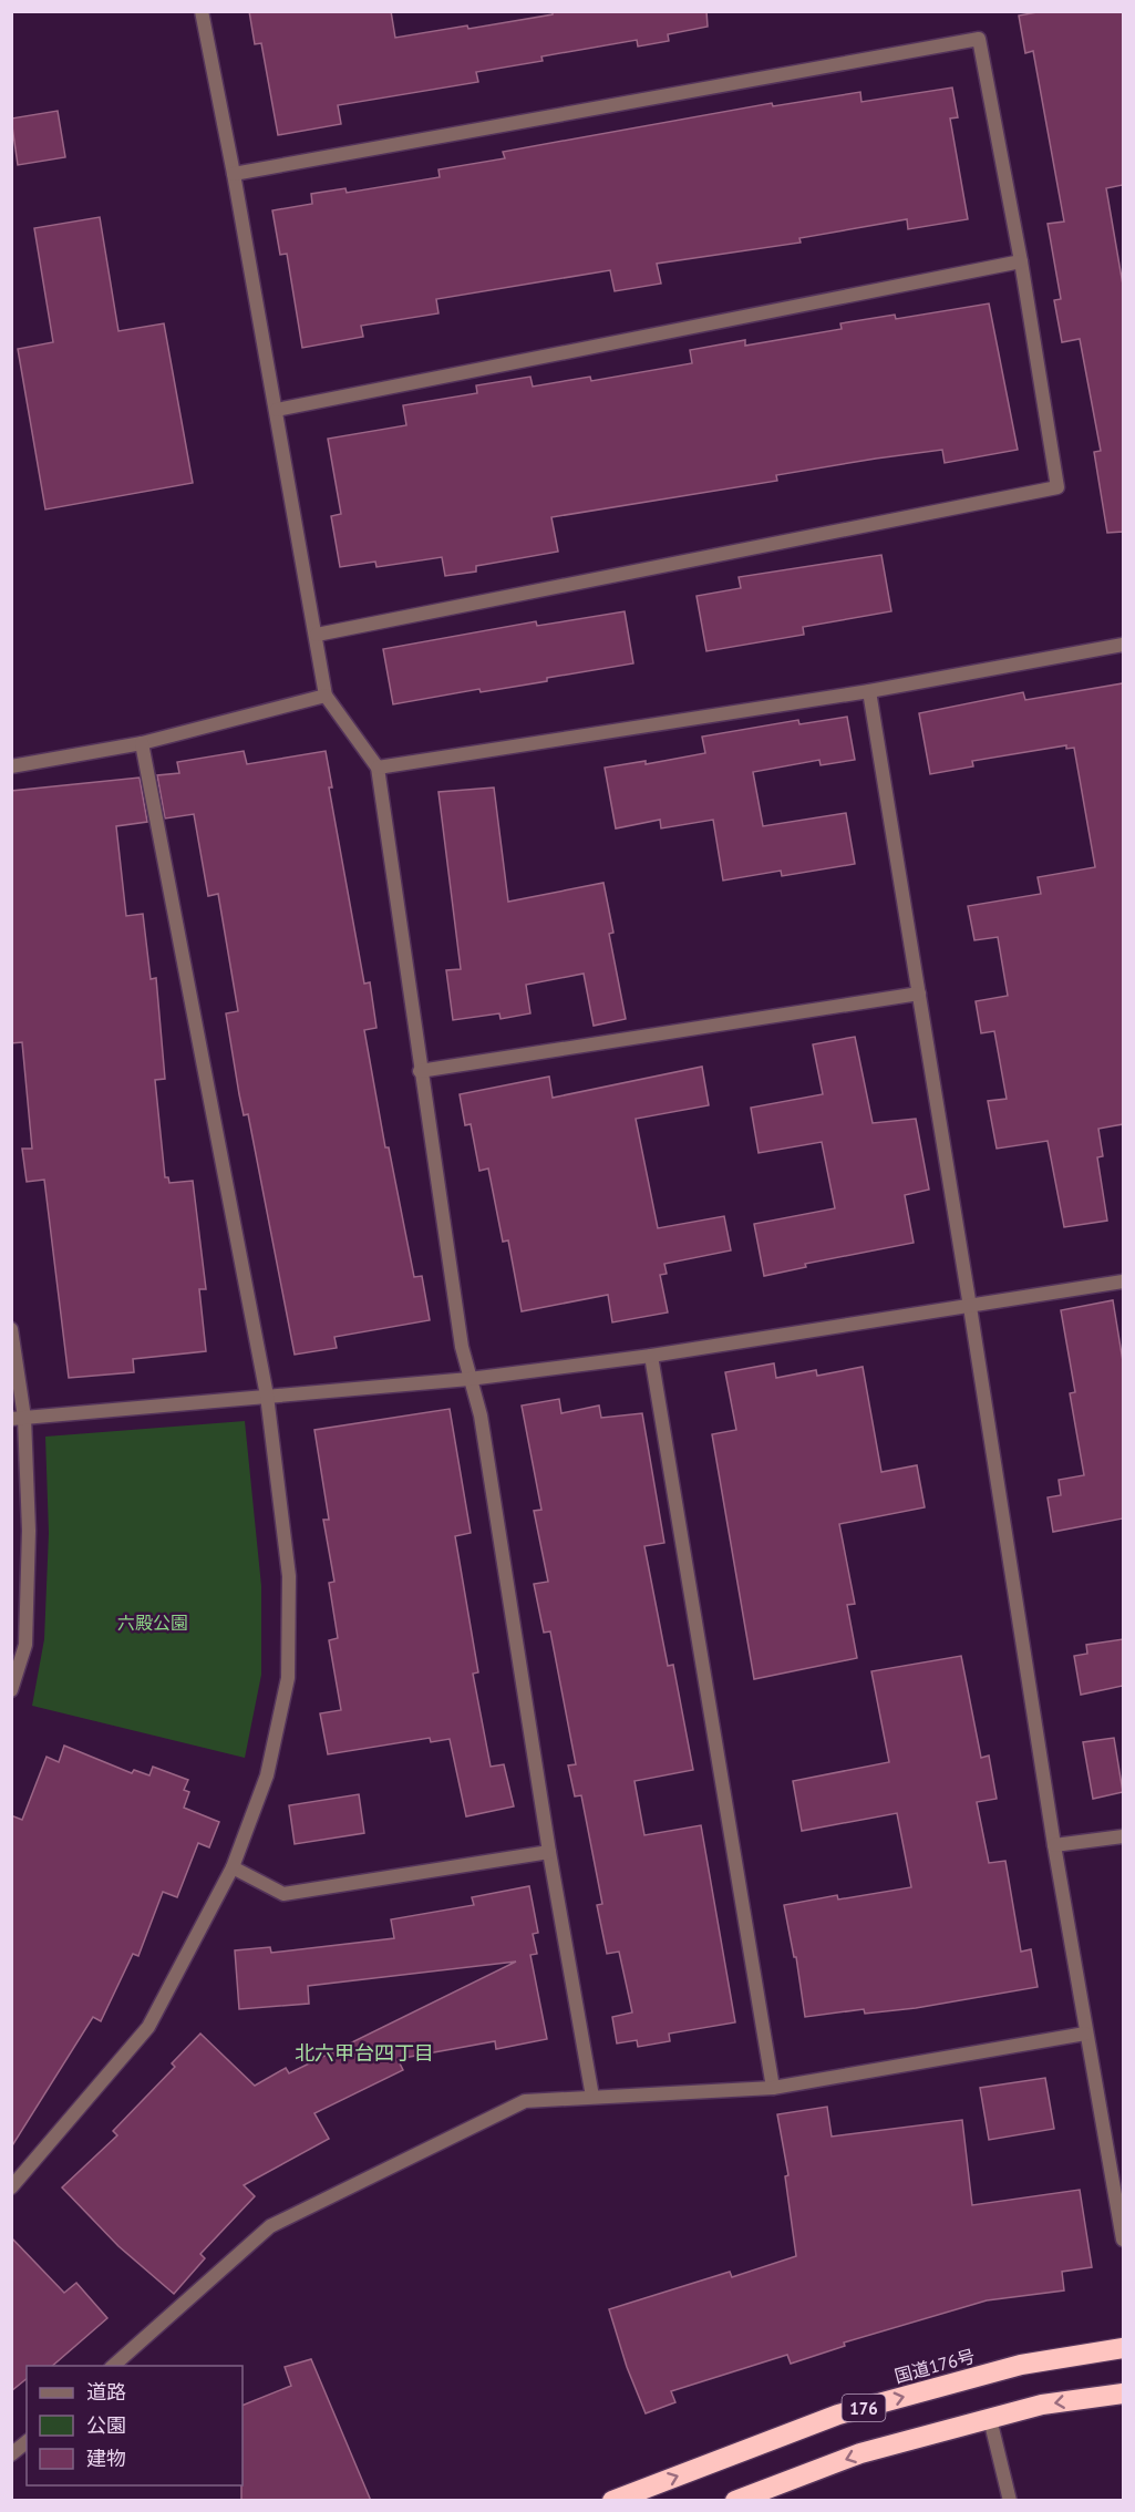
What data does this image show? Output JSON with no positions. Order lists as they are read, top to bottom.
{
  "streets": {
    "highway": ["国道176号", "176"]
  },
  "districts": ["北六甲台四丁目"],
  "parks": ["六殿公園"],
  "legend": ["道路", "公園", "建物"]
}
